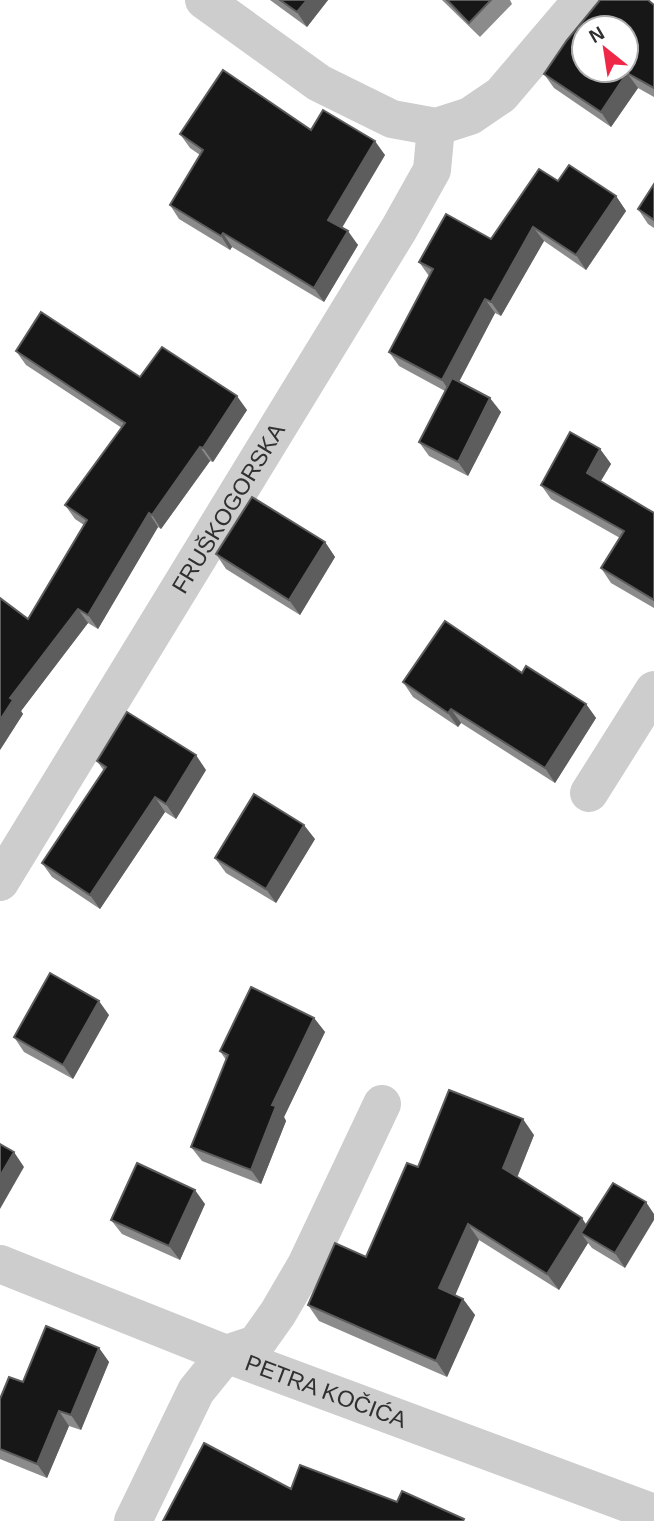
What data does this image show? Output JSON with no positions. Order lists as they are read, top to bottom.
{
  "streets": {
    "street": ["FRUŠKOGORSKA", "PETRA KOČIĆA"]
  },
  "north": "top left"
}
